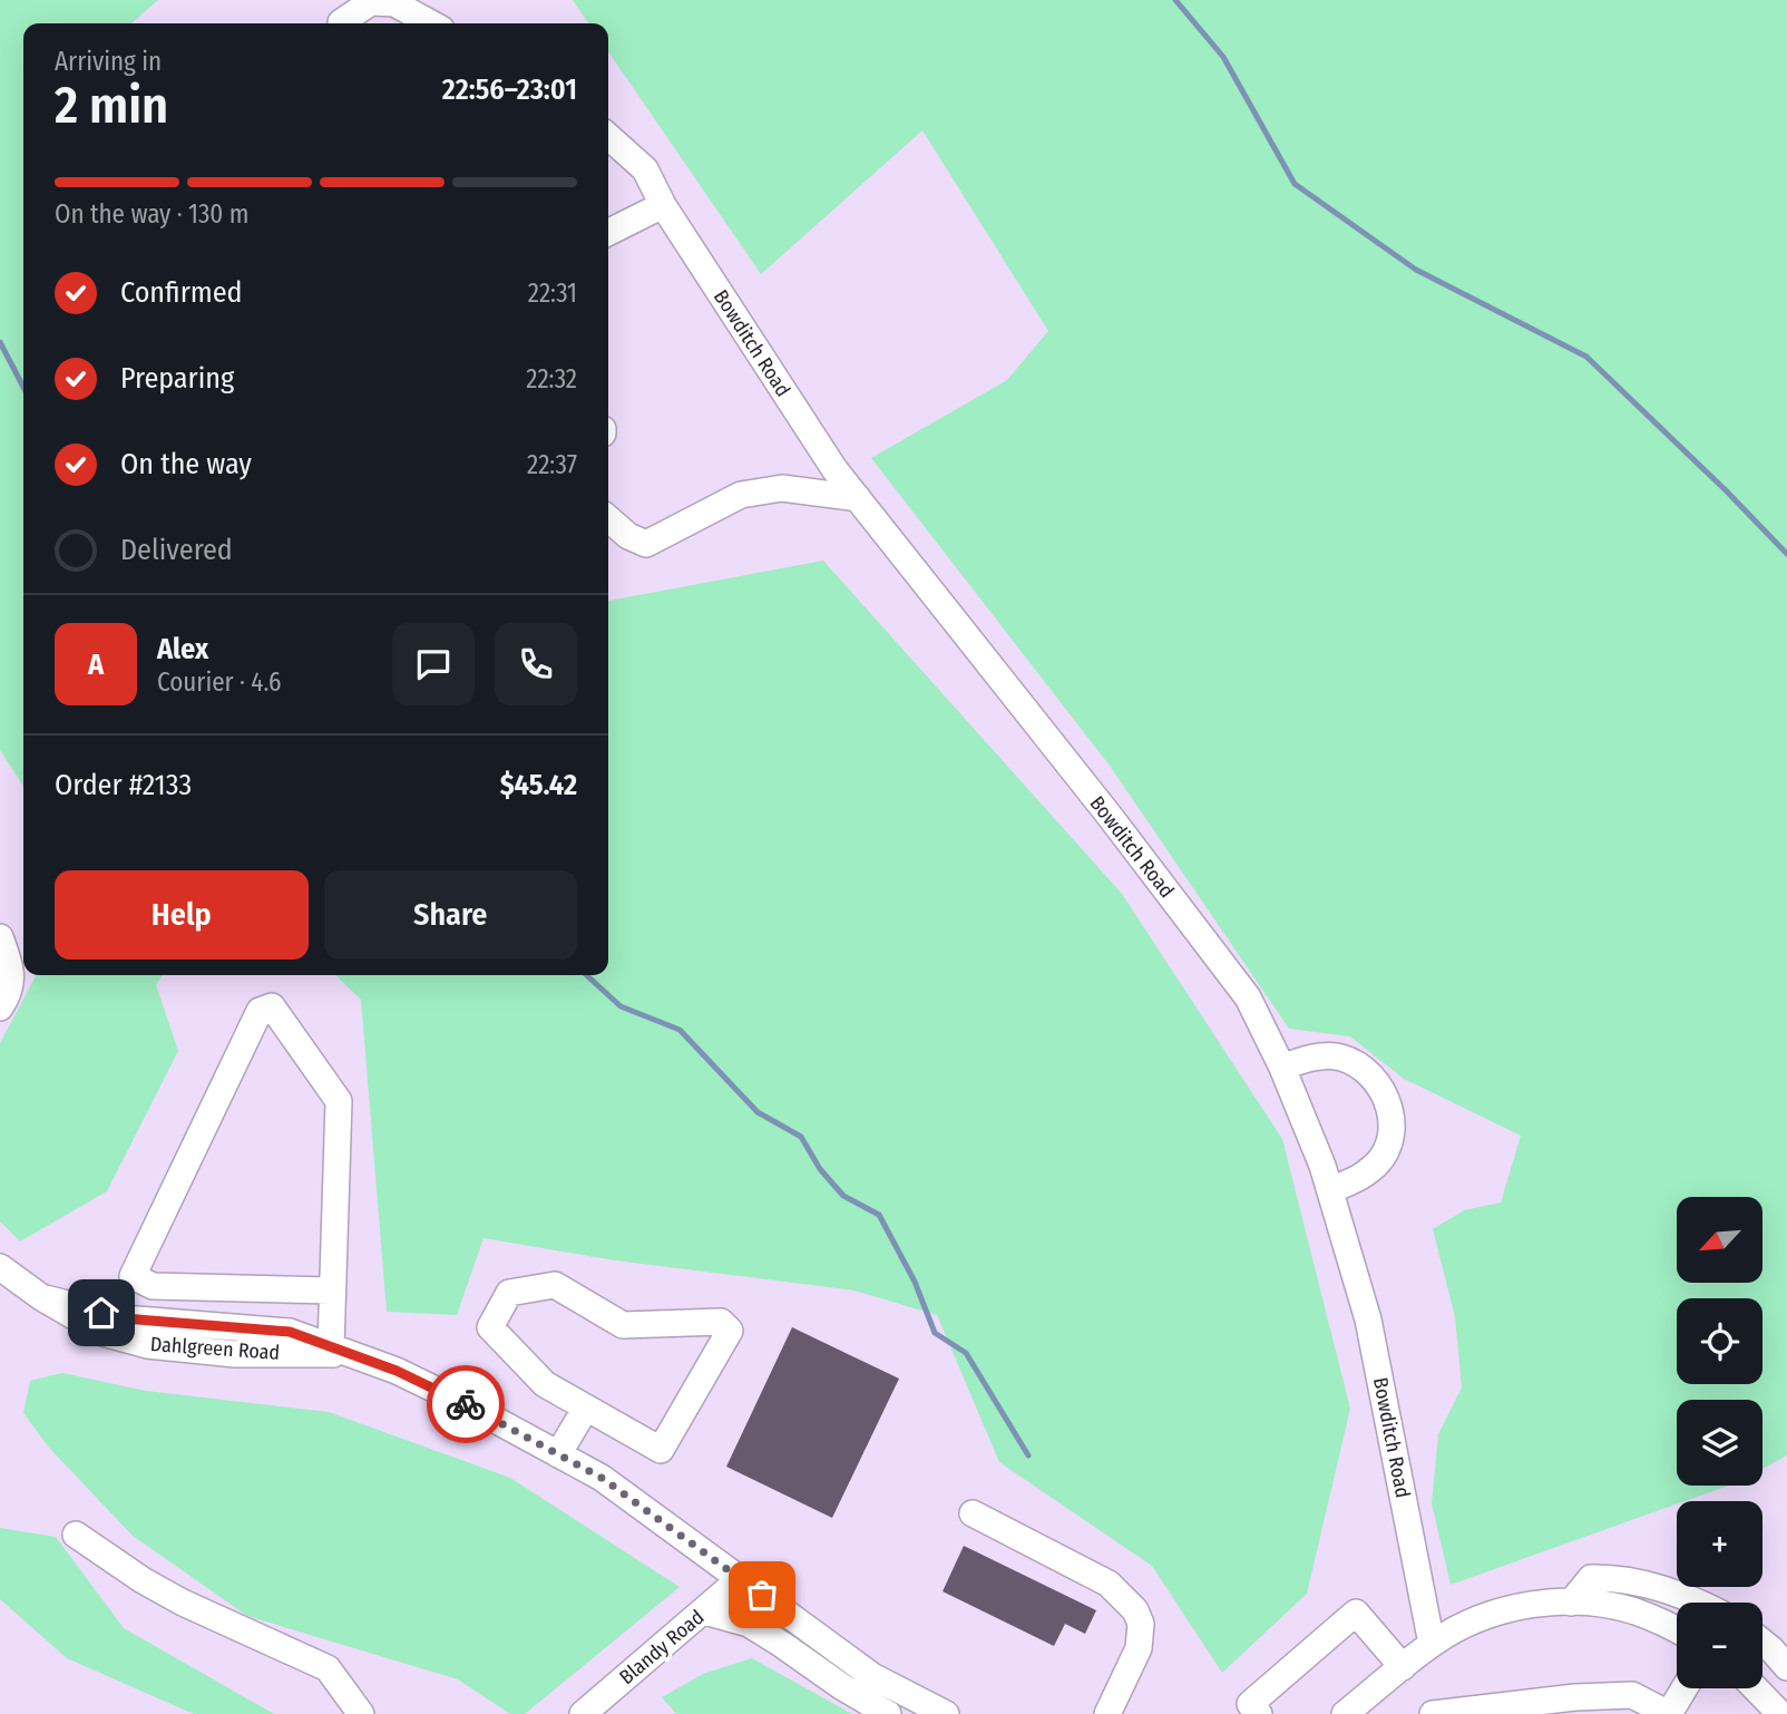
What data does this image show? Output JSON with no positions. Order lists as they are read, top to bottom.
{
  "streets": {
    "street": ["Bowditch Road", "Dahlgreen Road", "Blandy Road"]
  },
  "crossings": [
    ["Dahlgreen Road", "Blandy Road"]
  ],
  "north": "bottom left",
  "page": {
    "heading": ["2 min", "Arriving in", "22:56–23:01"],
    "panel": [
      "Alex",
      "Courier · 4.6",
      "Order #2133",
      "$45.42"
    ],
    "bar": "On the way · 130 m",
    "list": [
      ["Confirmed", "22:31"],
      ["Preparing", "22:32"],
      ["On the way", "22:37"],
      "Delivered"
    ],
    "round": "A",
    "buttons": ["Help", "Share"],
    "map_buttons": ["+", "−"]
  }
}
